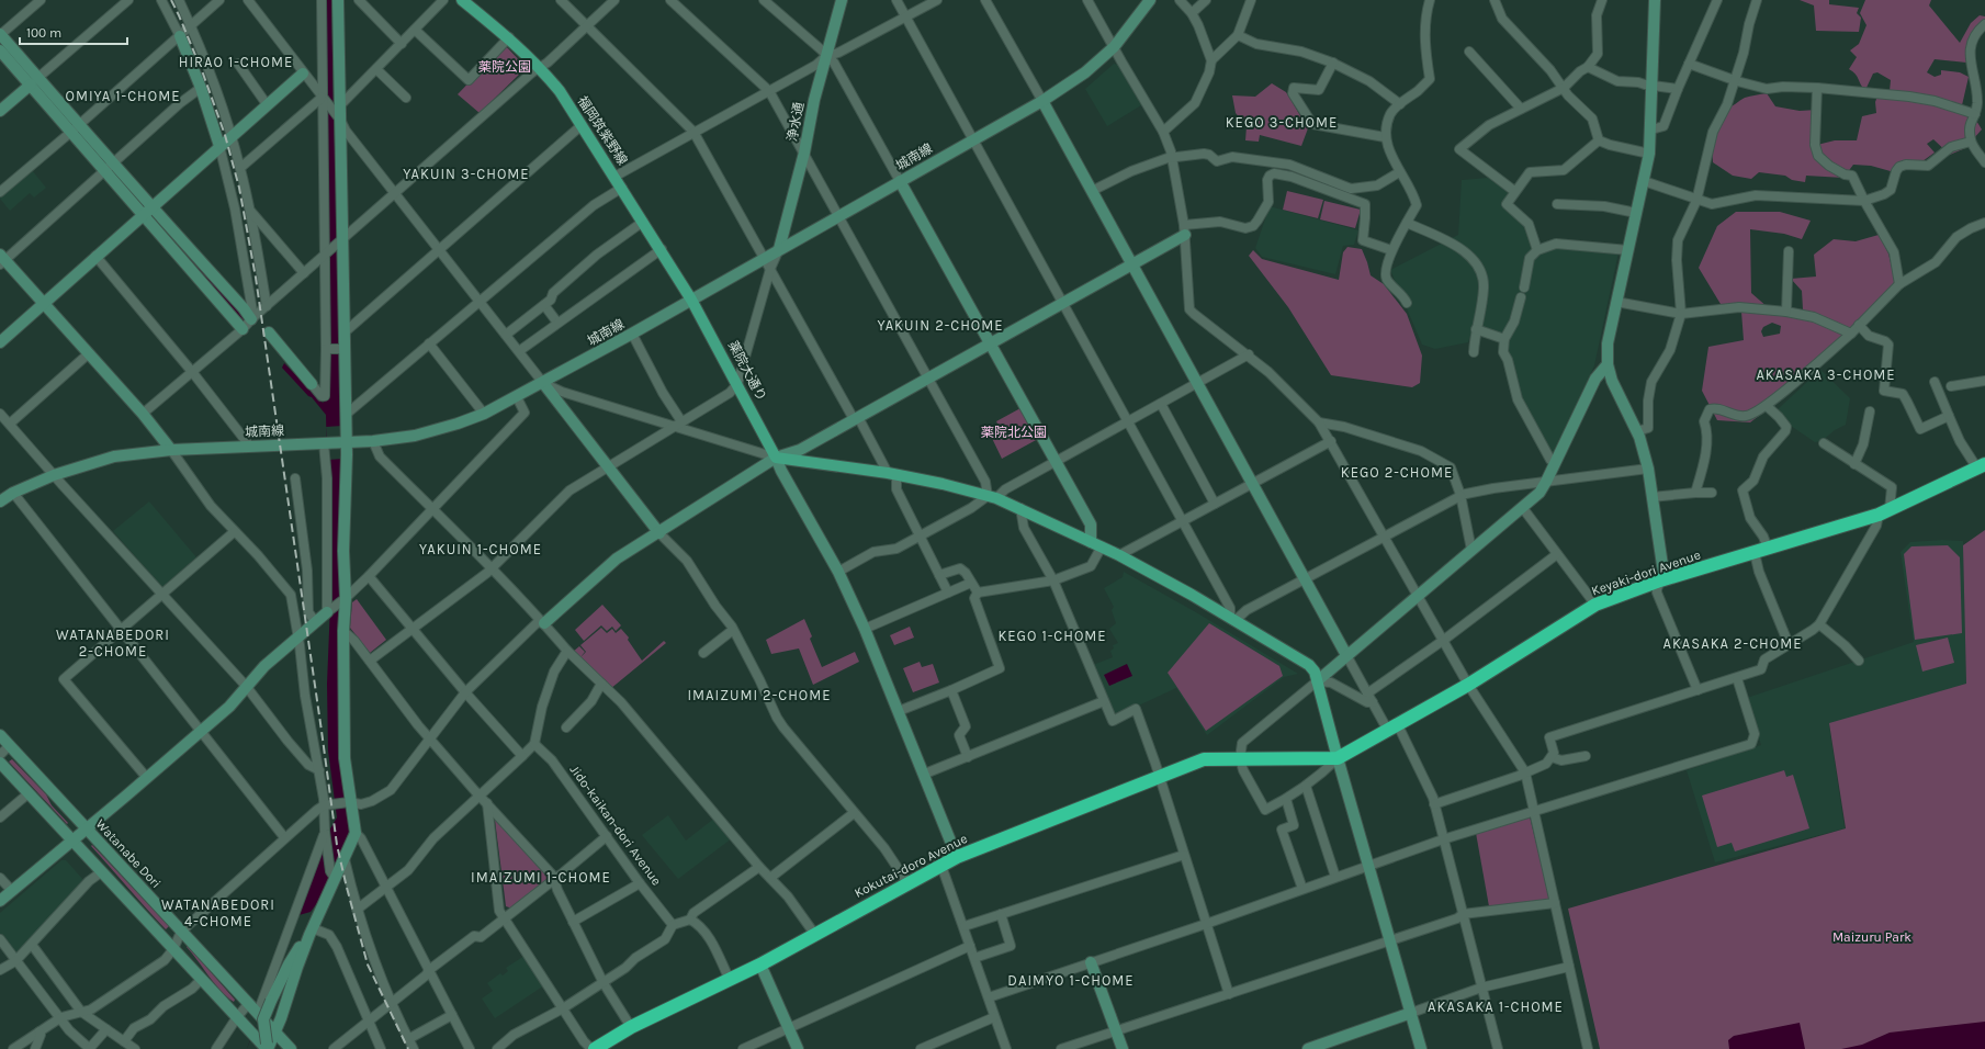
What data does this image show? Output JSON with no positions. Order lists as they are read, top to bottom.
{
  "streets": {
    "highway": ["Keyaki-dori Avenue", "Kokutai-doro Avenue"],
    "main road": ["福岡筑紫野線", "薬院大通り"],
    "street": [
      "浄水通",
      "城南線",
      "Jido-kaikan-dori Avenue",
      "Watanabe Dori"
    ]
  },
  "crossings": [
    ["浄水通", "城南線"],
    ["福岡筑紫野線", "城南線"],
    ["福岡筑紫野線", "薬院大通り"],
    ["城南線", "薬院大通り"],
    ["Keyaki-dori Avenue", "Kokutai-doro Avenue"]
  ],
  "districts": [
    "HIRAO 1-CHOME",
    "OMIYA 1-CHOME",
    "KEGO 3-CHOME",
    "YAKUIN 3-CHOME",
    "YAKUIN 2-CHOME",
    "AKASAKA 3-CHOME",
    "KEGO 2-CHOME",
    "YAKUIN 1-CHOME",
    "WATANABEDORI 2-CHOME",
    "KEGO 1-CHOME",
    "AKASAKA 2-CHOME",
    "IMAIZUMI 2-CHOME",
    "IMAIZUMI 1-CHOME",
    "WATANABEDORI 4-CHOME",
    "DAIMYO 1-CHOME",
    "AKASAKA 1-CHOME"
  ],
  "parks": ["薬院公園", "薬院北公園", "Maizuru Park"],
  "scale_bar": "100 m"
}
